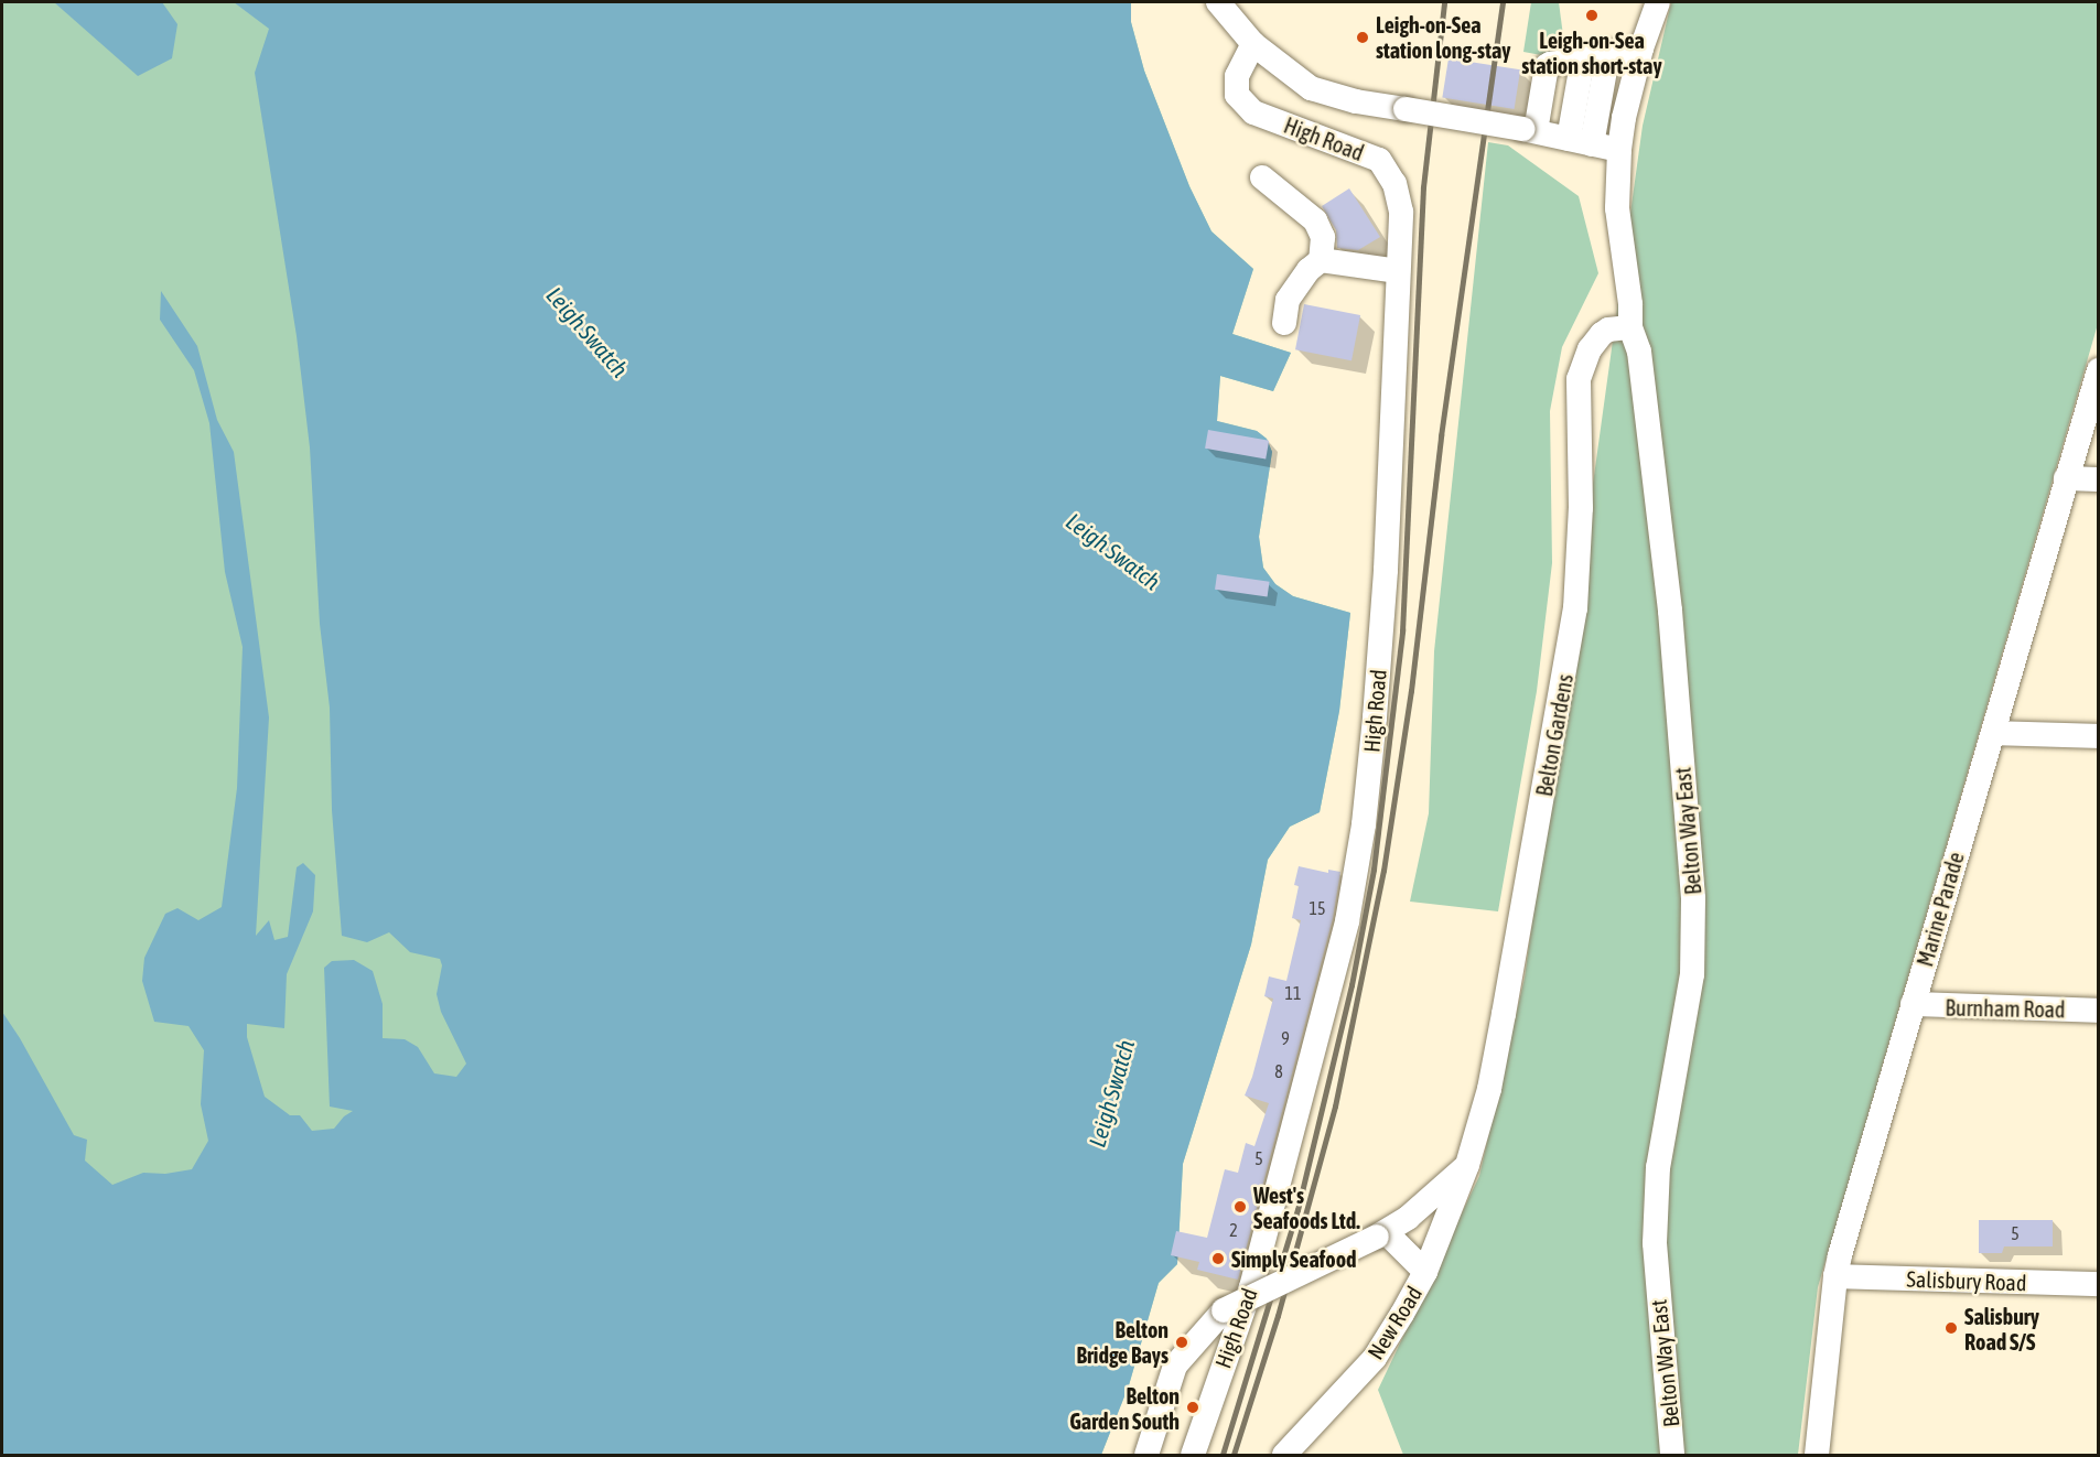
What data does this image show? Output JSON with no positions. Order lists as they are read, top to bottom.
{
  "streets": {
    "street": [
      "High Road",
      "Belton Gardens",
      "Belton Way East",
      "Marine Parade",
      "Burnham Road",
      "Salisbury Road",
      "New Road"
    ]
  },
  "crossings": [
    ["Belton Gardens", "Belton Way East"],
    ["Belton Gardens", "New Road"],
    ["Marine Parade", "Burnham Road"],
    ["Marine Parade", "Salisbury Road"]
  ],
  "water": ["Leigh Swatch"],
  "places": [
    "Leigh-on-Sea station short-stay",
    "Leigh-on-Sea station long-stay",
    "West's Seafoods Ltd.",
    "Simply Seafood",
    "Salisbury Road S/S",
    "Belton Bridge Bays",
    "Belton Garden South"
  ],
  "house_numbers": [
    "15",
    "11",
    "9",
    "8",
    "5",
    "2",
    "5"
  ]
}
